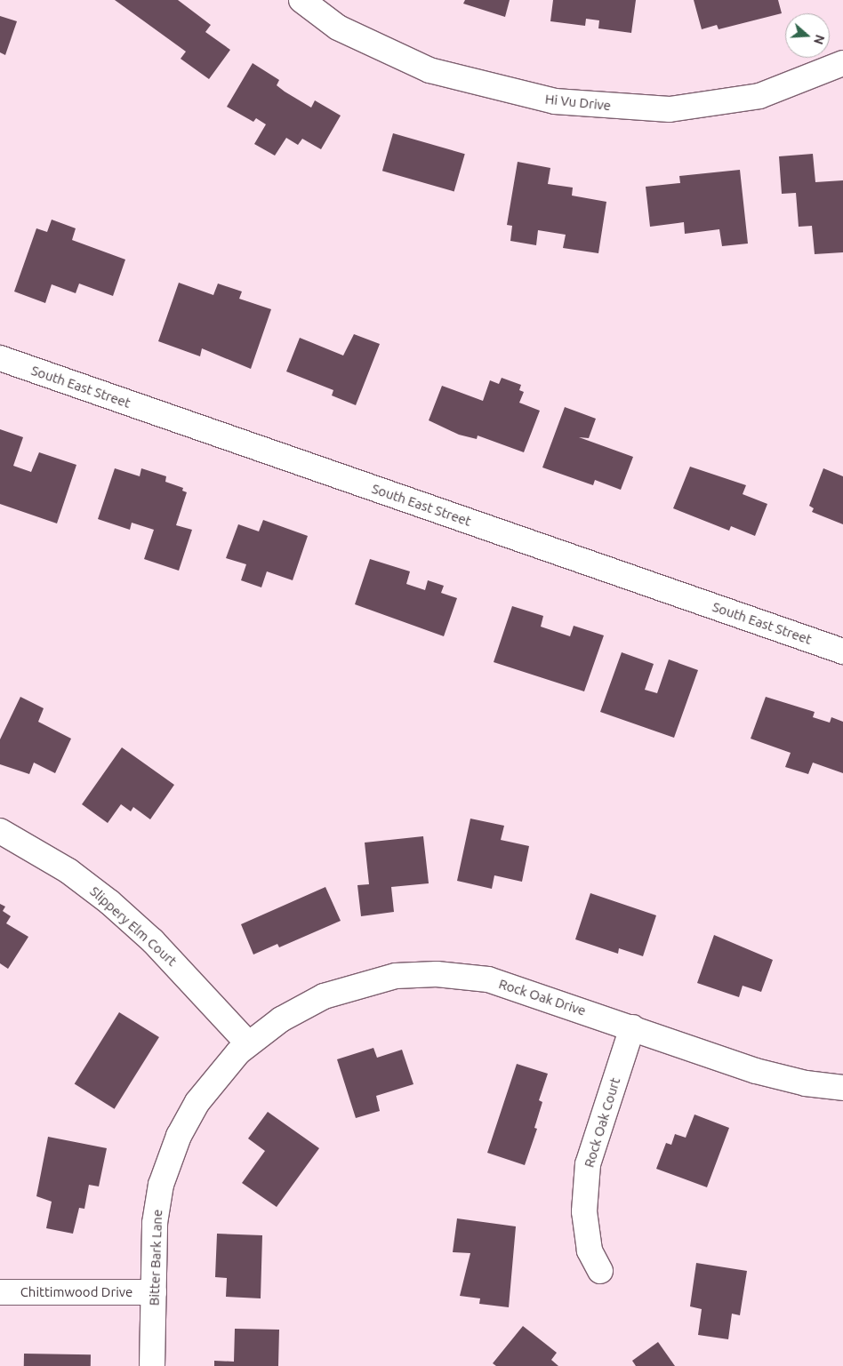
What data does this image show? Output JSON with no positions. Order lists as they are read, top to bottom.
{
  "streets": {
    "street": [
      "Hi Vu Drive",
      "South East Street",
      "Slippery Elm Court",
      "Rock Oak Drive",
      "Rock Oak Court",
      "Bitter Bark Lane",
      "Chittimwood Drive"
    ]
  },
  "crossings": [
    ["Slippery Elm Court", "Rock Oak Drive"],
    ["Slippery Elm Court", "Bitter Bark Lane"],
    ["Rock Oak Drive", "Rock Oak Court"],
    ["Rock Oak Drive", "Bitter Bark Lane"],
    ["Bitter Bark Lane", "Chittimwood Drive"]
  ],
  "north": "right"
}
